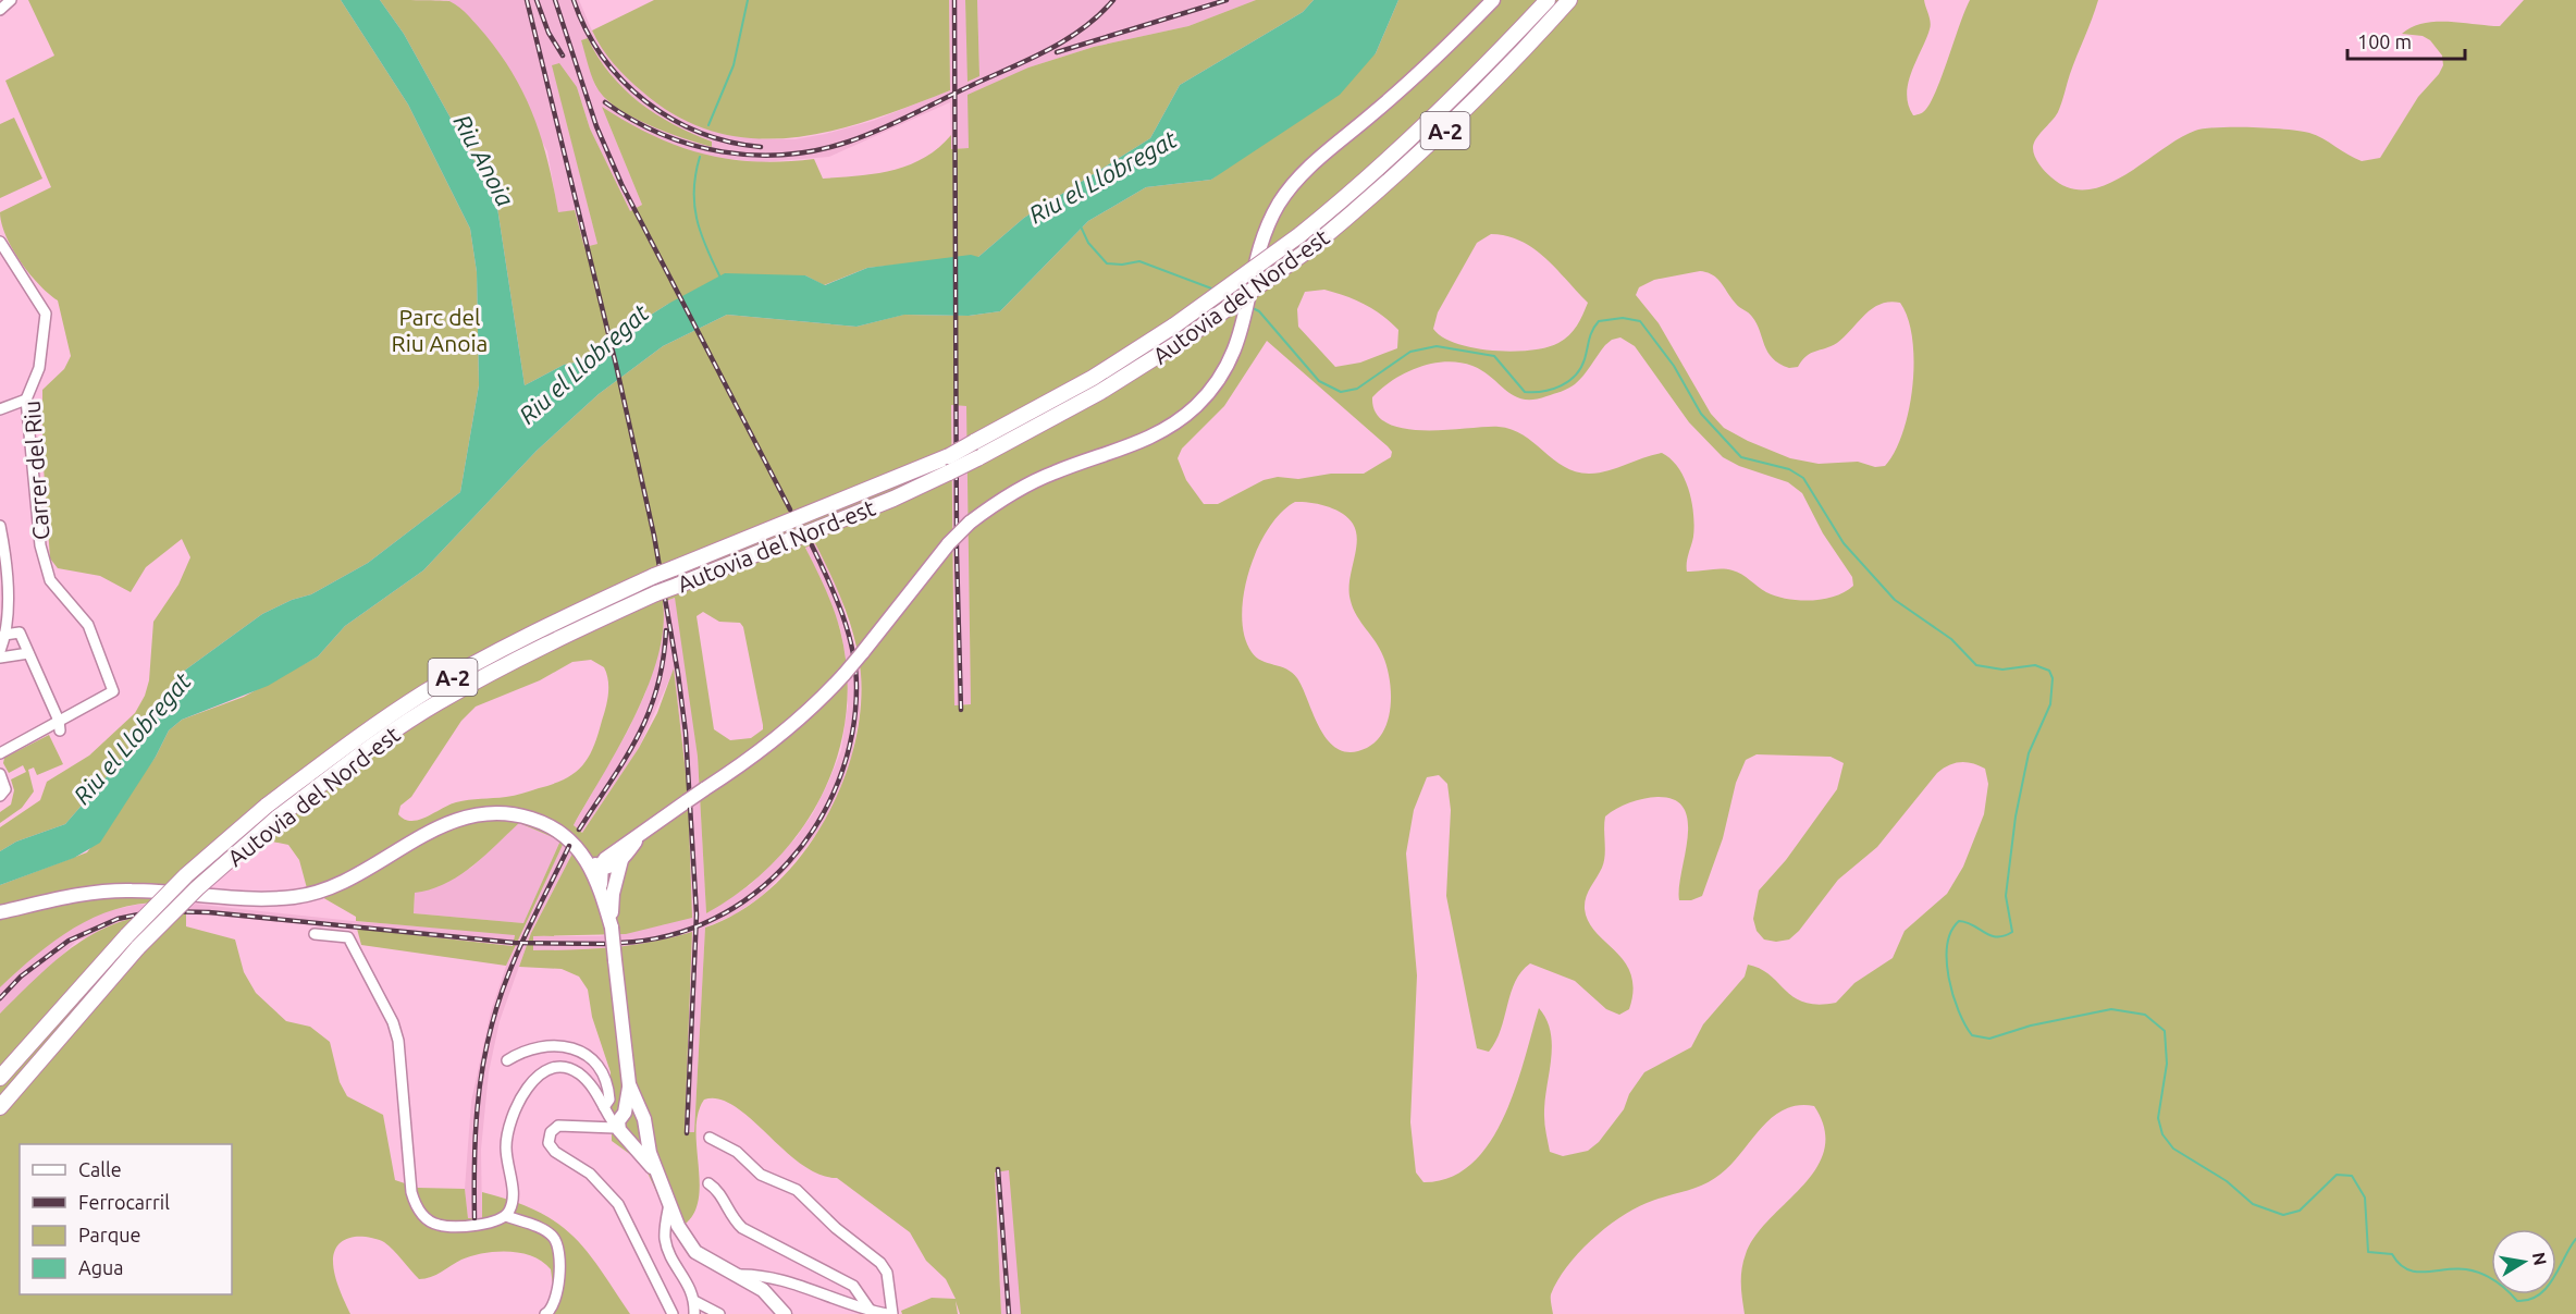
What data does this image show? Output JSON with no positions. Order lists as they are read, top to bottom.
{
  "streets": {
    "highway": ["A-2", "Autovia del Nord-est"],
    "street": ["Carrer del Riu"]
  },
  "water": ["Riu Anoia", "Riu el Llobregat"],
  "parks": ["Parc del Riu Anoia"],
  "legend": [
    "Calle",
    "Ferrocarril",
    "Parque",
    "Agua"
  ],
  "scale_bar": "100 m",
  "north": "right"
}
